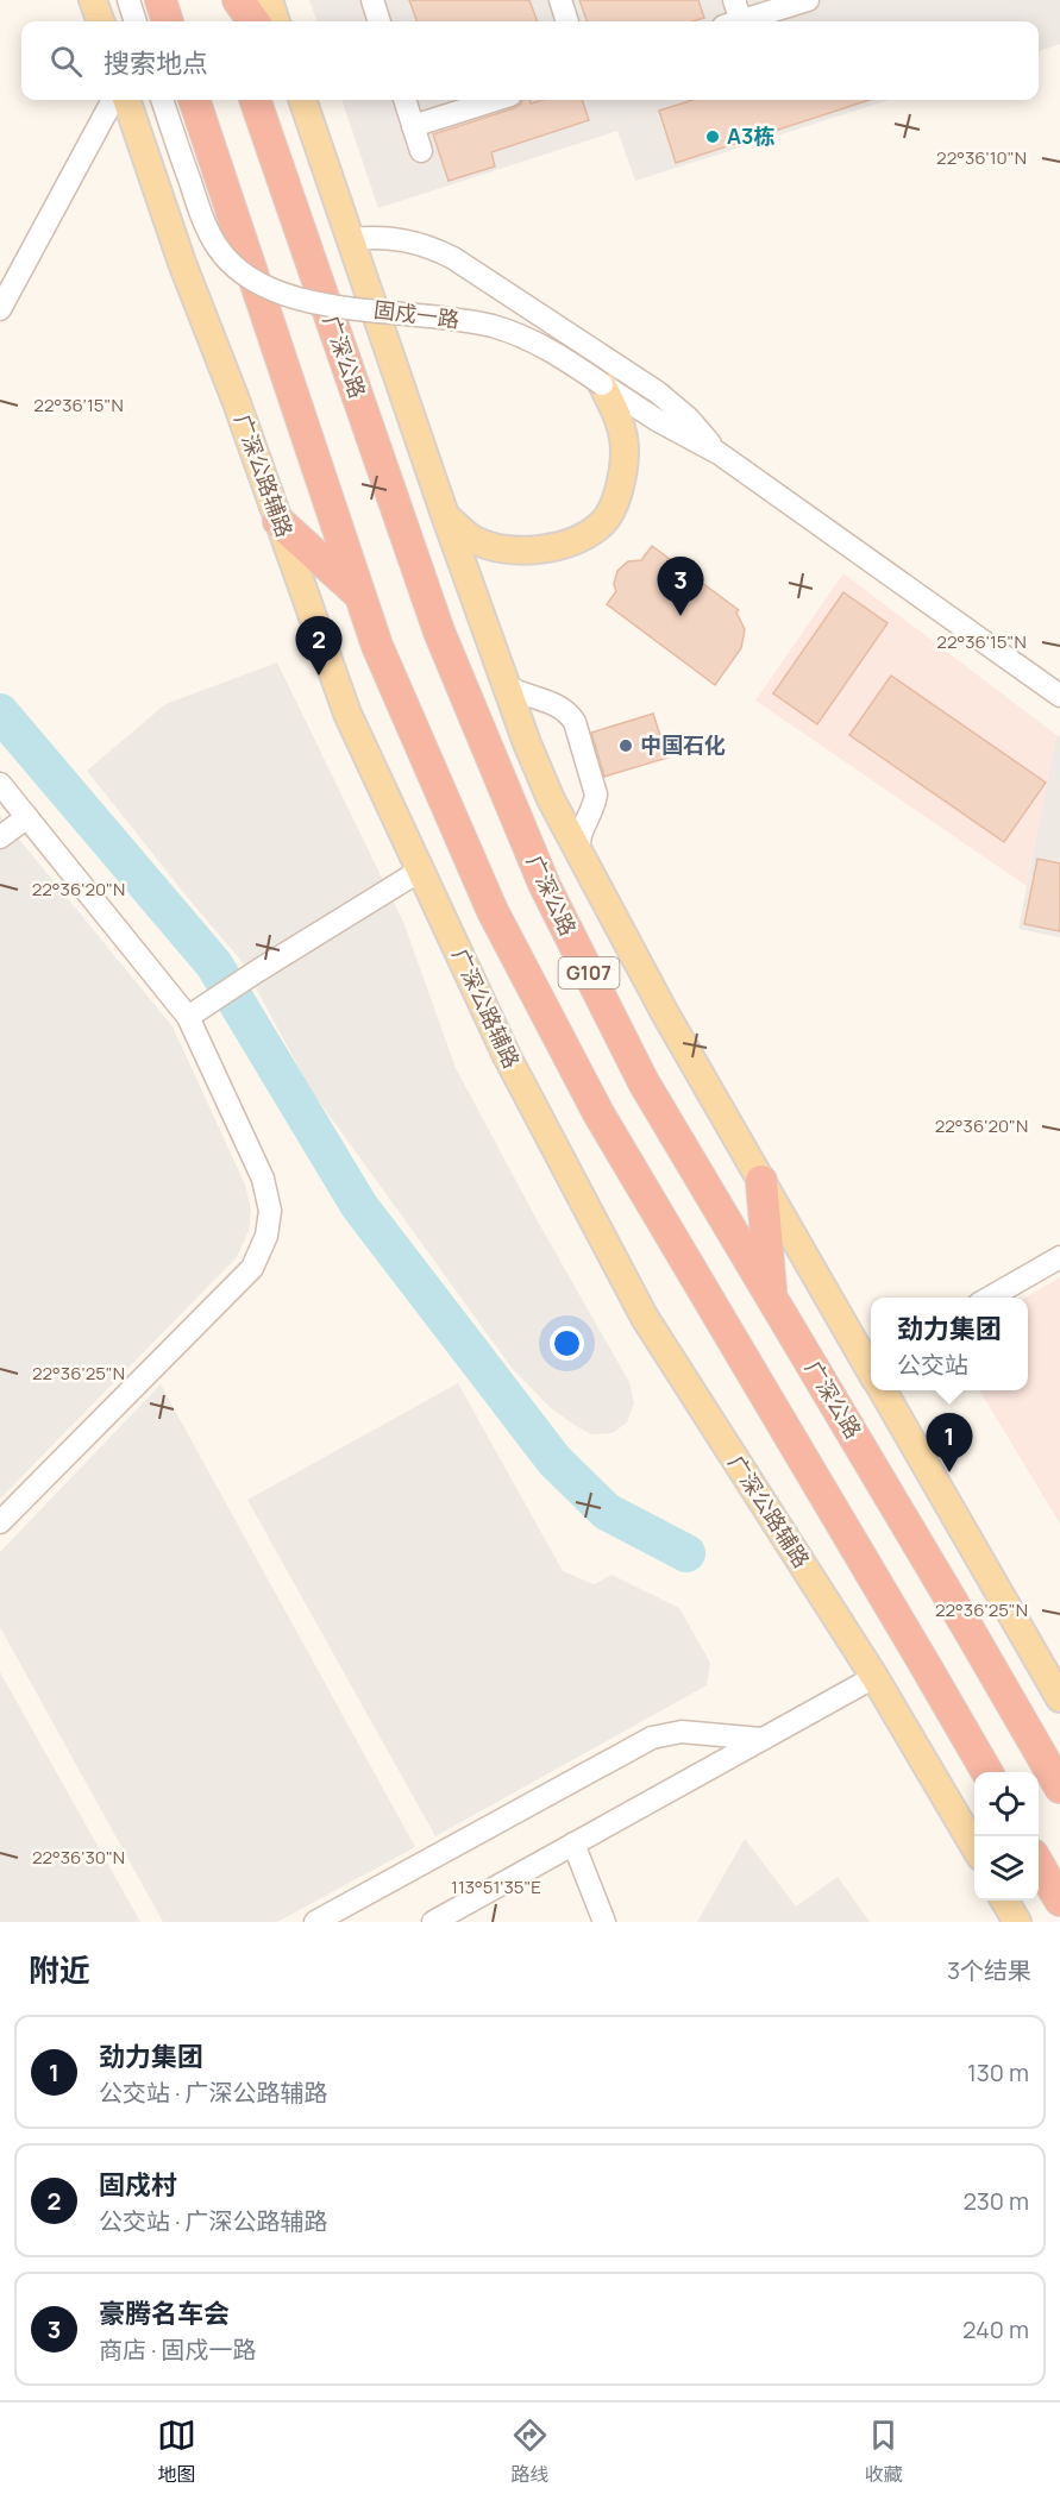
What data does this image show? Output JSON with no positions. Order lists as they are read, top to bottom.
{
  "streets": {
    "highway": ["广深公路", "G107"],
    "main road": ["广深公路辅路"],
    "street": ["固戍一路"]
  },
  "places": ["A3栋", "中国石化"],
  "page": {
    "search": "搜索地点",
    "pins": ["3", "2", "1"],
    "popup": ["劲力集团", "公交站"],
    "heading": ["附近", "3个结果"],
    "list": [
      {
        "mark": "1",
        "name": "劲力集团",
        "note": "公交站 · 广深公路辅路",
        "value": "130 m"
      },
      {
        "mark": "2",
        "name": "固戍村",
        "note": "公交站 · 广深公路辅路",
        "value": "230 m"
      },
      {
        "mark": "3",
        "name": "豪腾名车会",
        "note": "商店 · 固戍一路",
        "value": "240 m"
      }
    ],
    "nav": ["地图", "路线", "收藏"]
  },
  "coordinates": [
    "22°36'10\"N",
    "22°36'15\"N",
    "22°36'20\"N",
    "22°36'25\"N",
    "22°36'30\"N",
    "113°51'35\"E"
  ]
}
